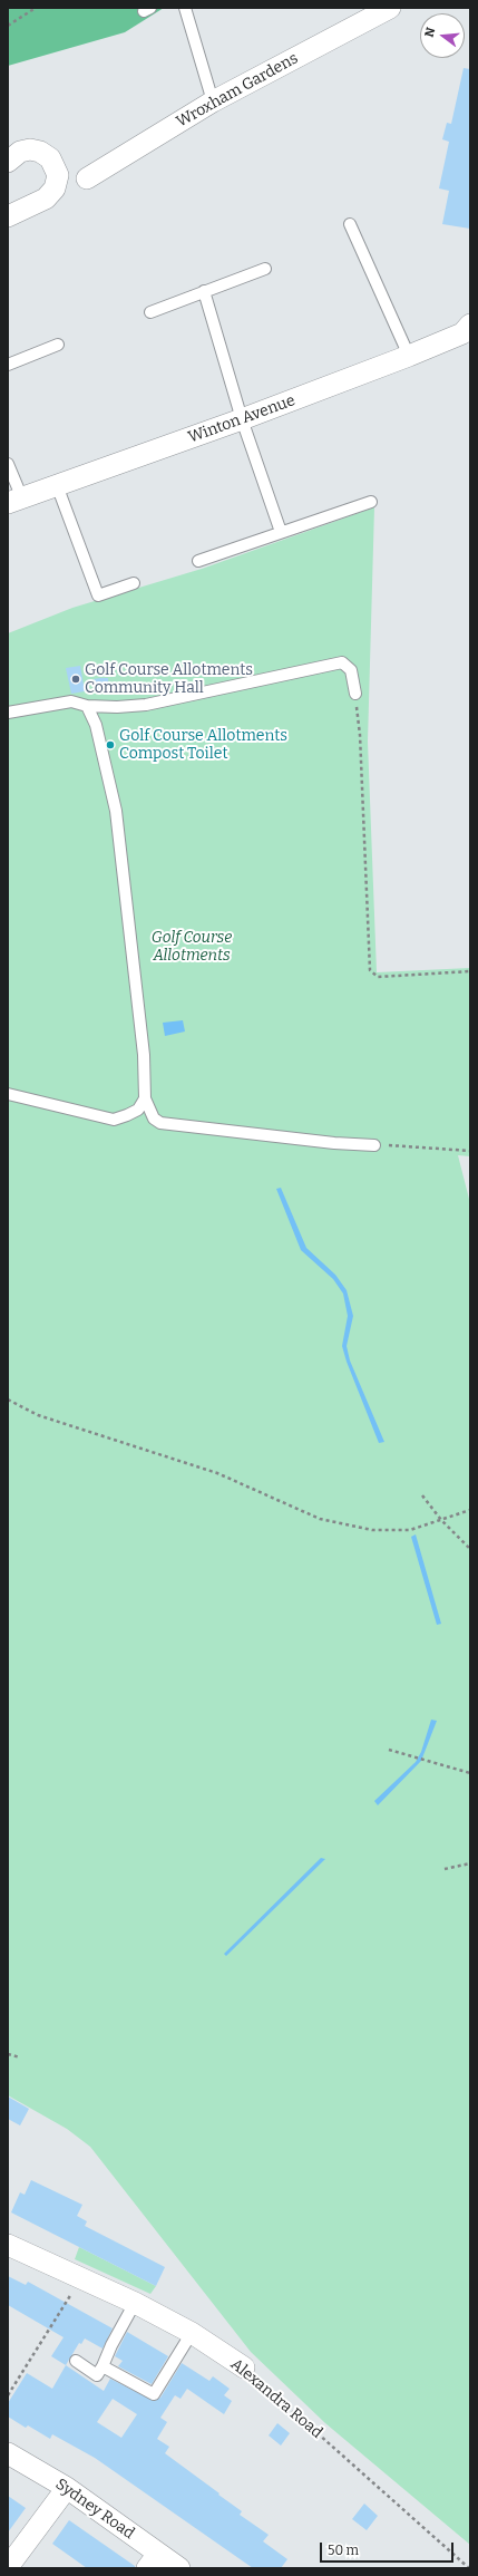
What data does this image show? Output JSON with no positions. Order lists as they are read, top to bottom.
{
  "streets": {
    "street": [
      "Wroxham Gardens",
      "Winton Avenue",
      "Alexandra Road",
      "Sydney Road"
    ]
  },
  "parks": ["Golf Course Allotments"],
  "places": ["Golf Course Allotments Community Hall", "Golf Course Allotments Compost Toilet"],
  "scale_bar": "50 m",
  "north": "left"
}
